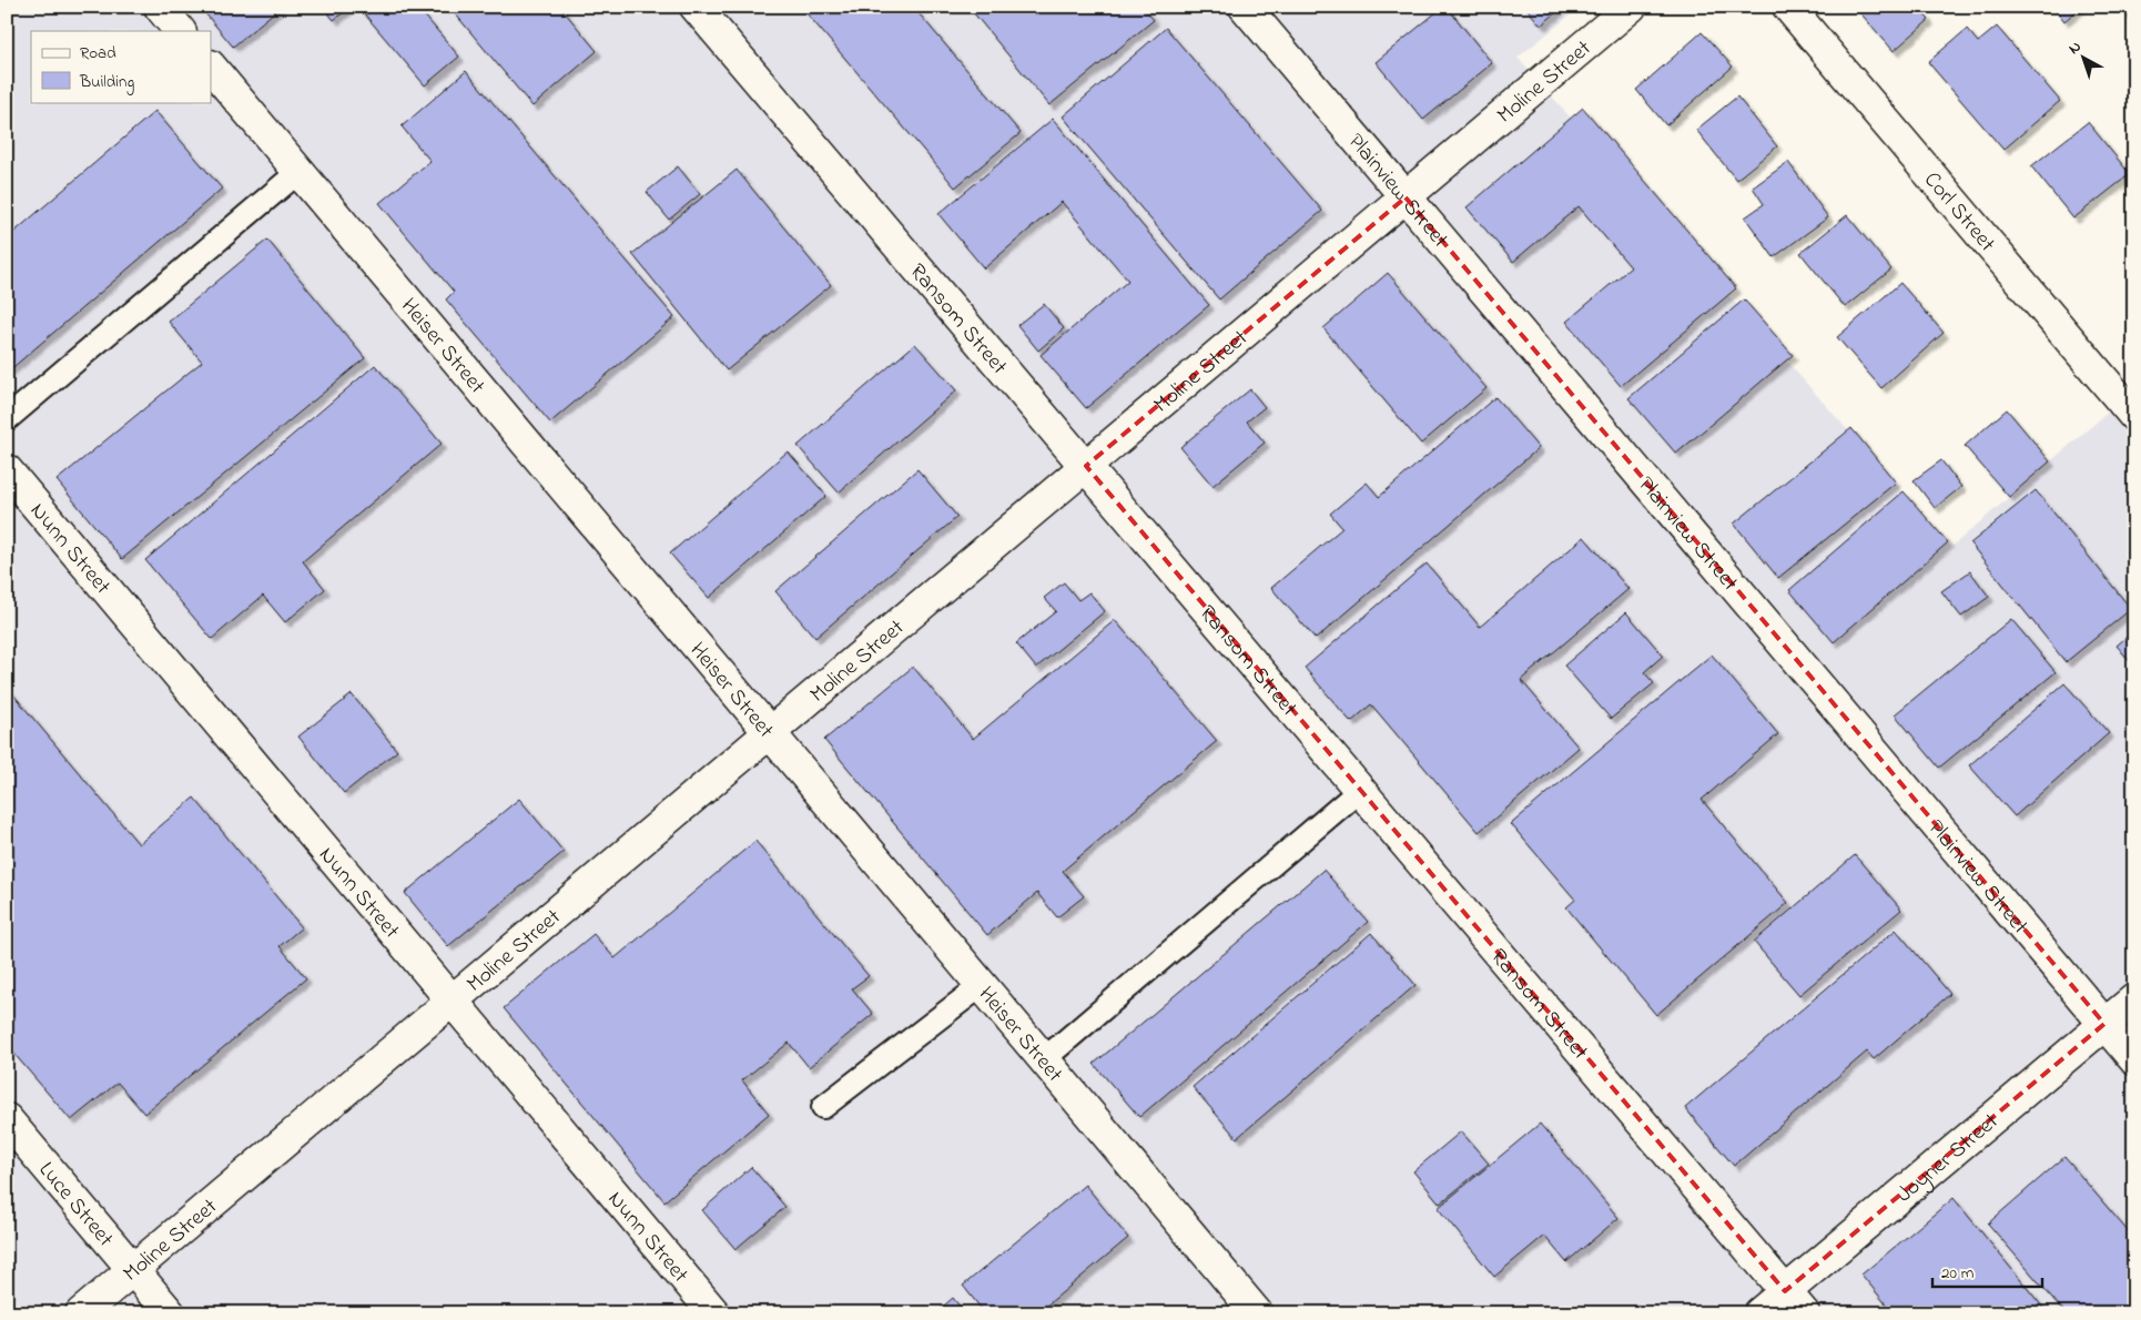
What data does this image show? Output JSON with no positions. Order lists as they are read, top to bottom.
{
  "streets": {
    "street": [
      "Moline Street",
      "Plainview Street",
      "Corl Street",
      "Ransom Street",
      "Heiser Street",
      "Nunn Street",
      "Joyner Street",
      "Luce Street"
    ]
  },
  "crossings": [
    ["Moline Street", "Plainview Street"],
    ["Moline Street", "Ransom Street"],
    ["Moline Street", "Heiser Street"],
    ["Moline Street", "Nunn Street"],
    ["Moline Street", "Luce Street"],
    ["Plainview Street", "Joyner Street"],
    ["Ransom Street", "Joyner Street"]
  ],
  "legend": ["Road", "Building"],
  "scale_bar": "20 m",
  "north": "top left"
}
